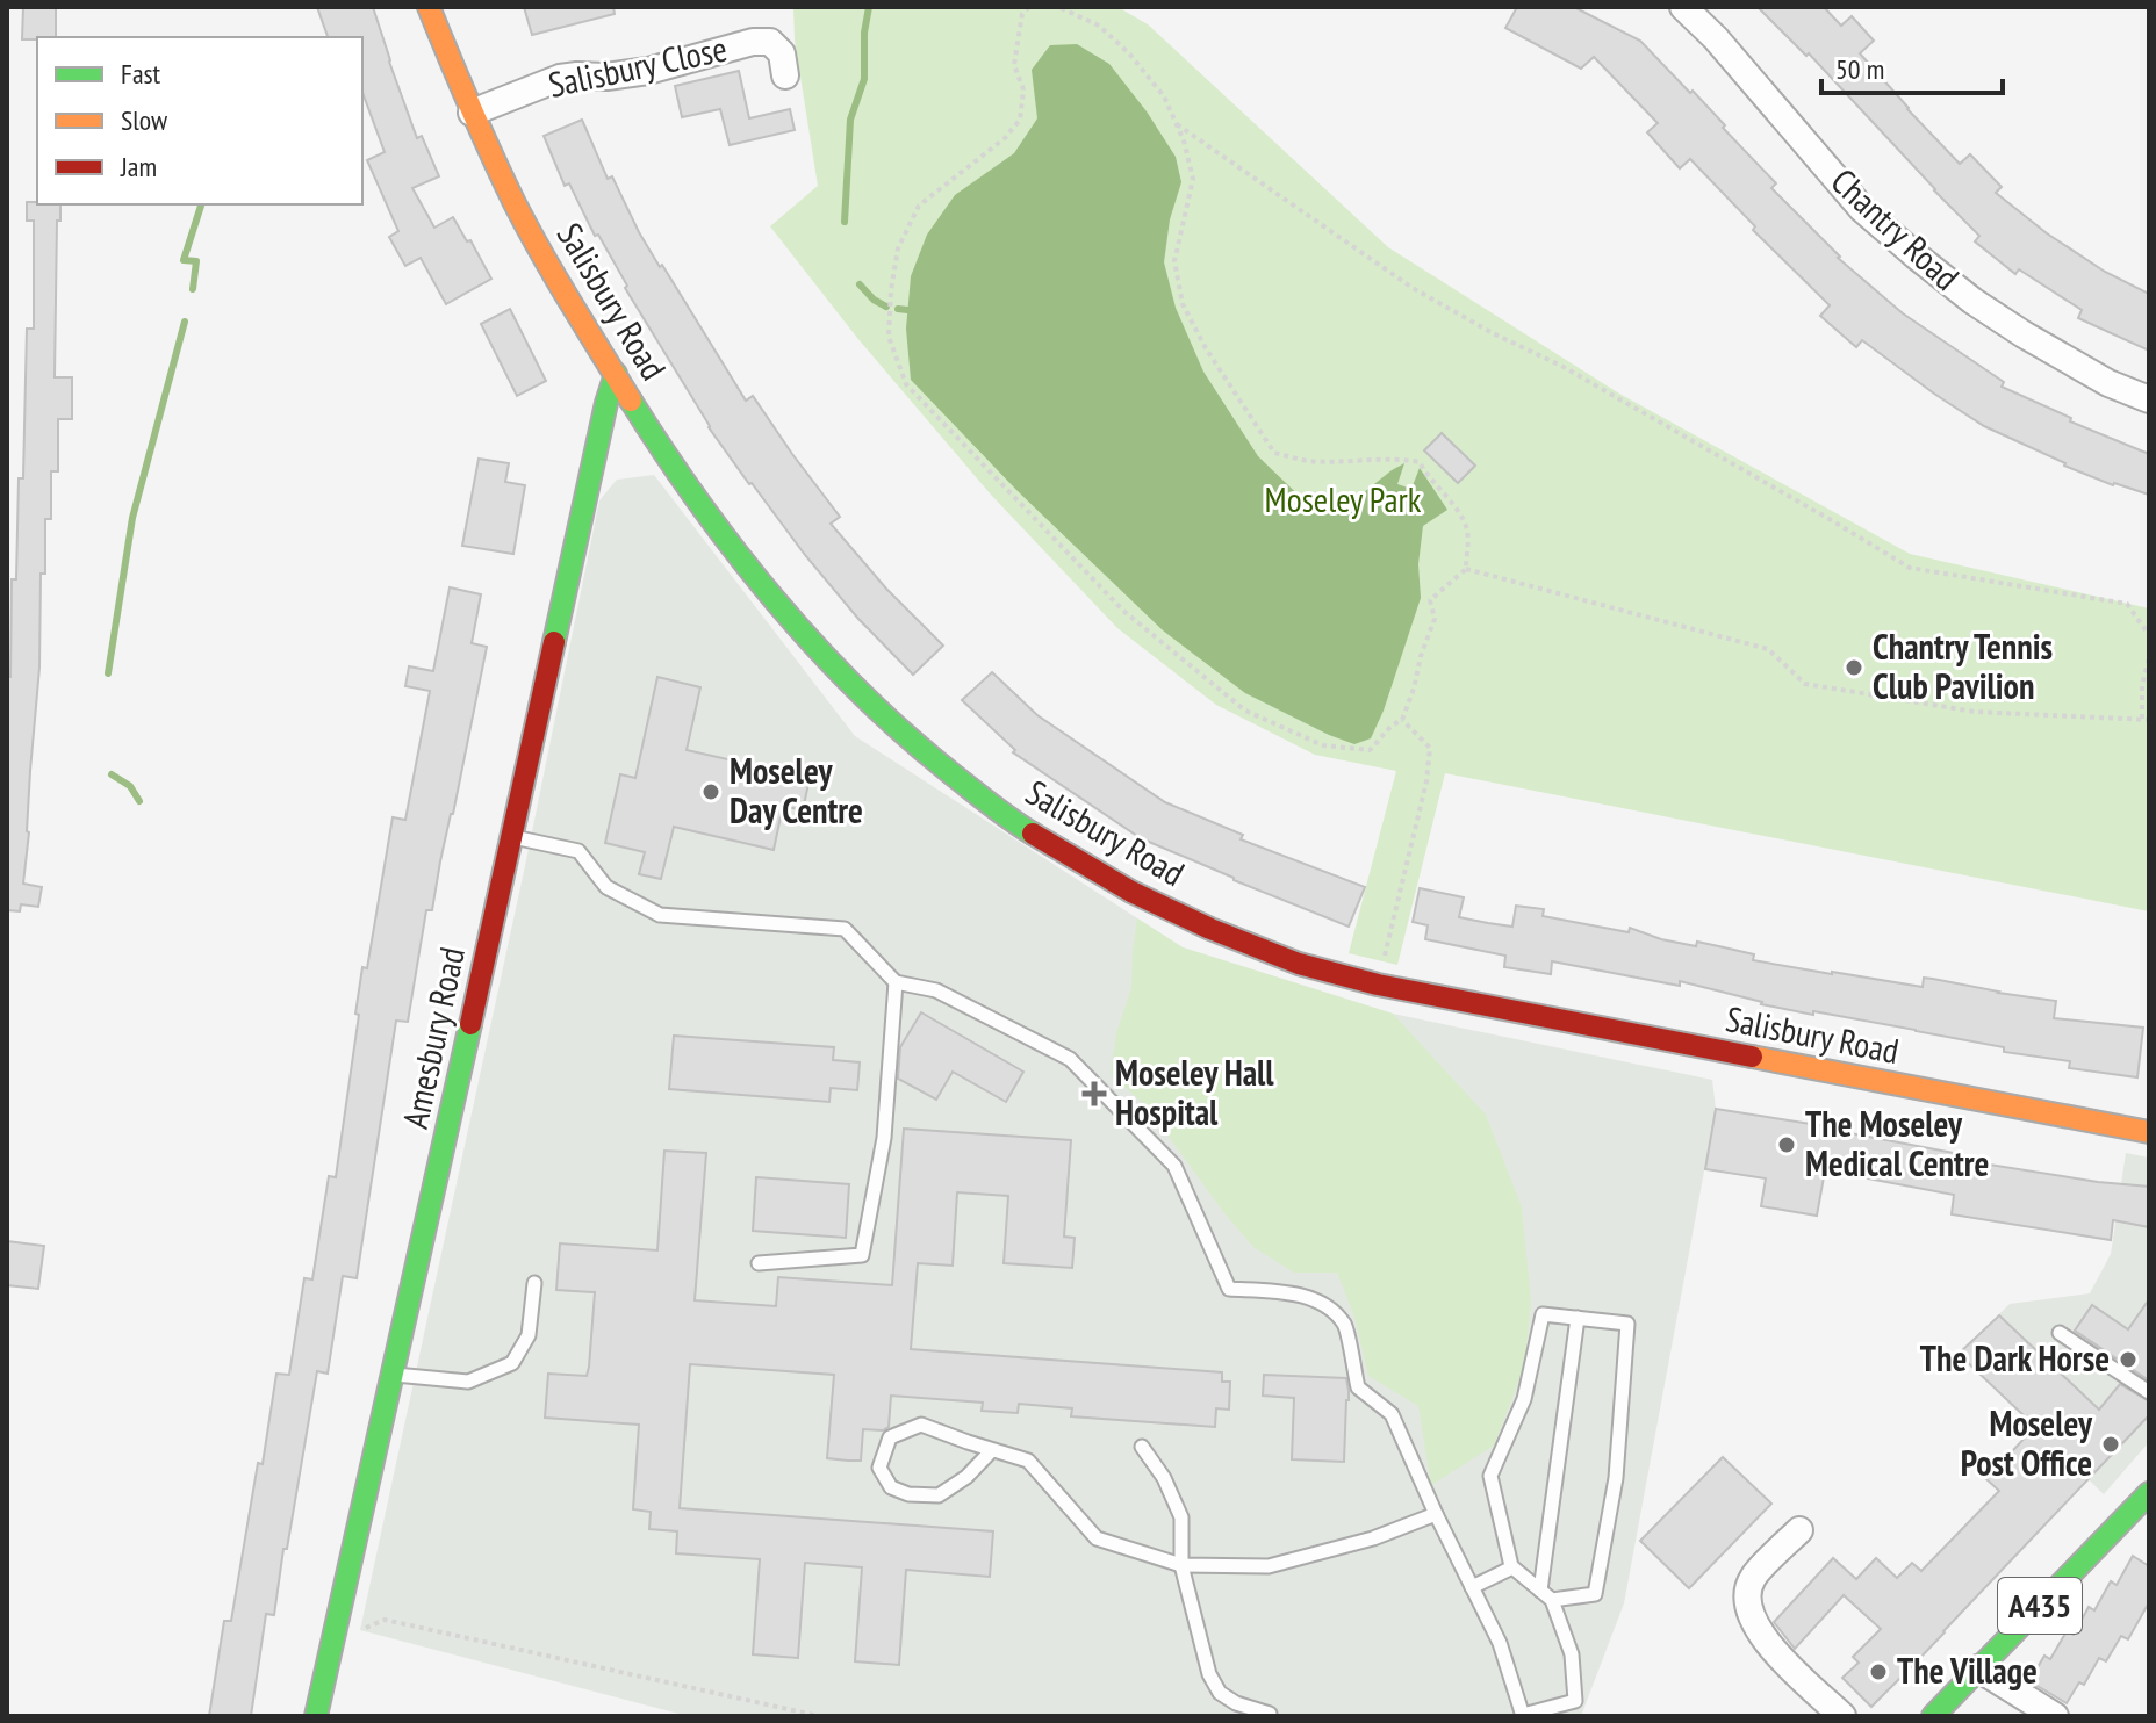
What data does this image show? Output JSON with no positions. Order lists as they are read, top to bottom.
{
  "streets": {
    "main road": ["Salisbury Road", "Amesbury Road", "A435"],
    "street": ["Salisbury Close", "Chantry Road"]
  },
  "crossings": [
    ["Salisbury Close", "Salisbury Road"],
    ["Salisbury Road", "Amesbury Road"]
  ],
  "parks": ["Moseley Park"],
  "places": {
    "other": [
      "Chantry Tennis Club Pavilion",
      "Moseley Day Centre",
      "The Moseley Medical Centre",
      "The Dark Horse",
      "Moseley Post Office",
      "The Village"
    ],
    "health": ["Moseley Hall Hospital"]
  },
  "legend": ["Fast", "Slow", "Jam"],
  "scale_bar": "50 m"
}
